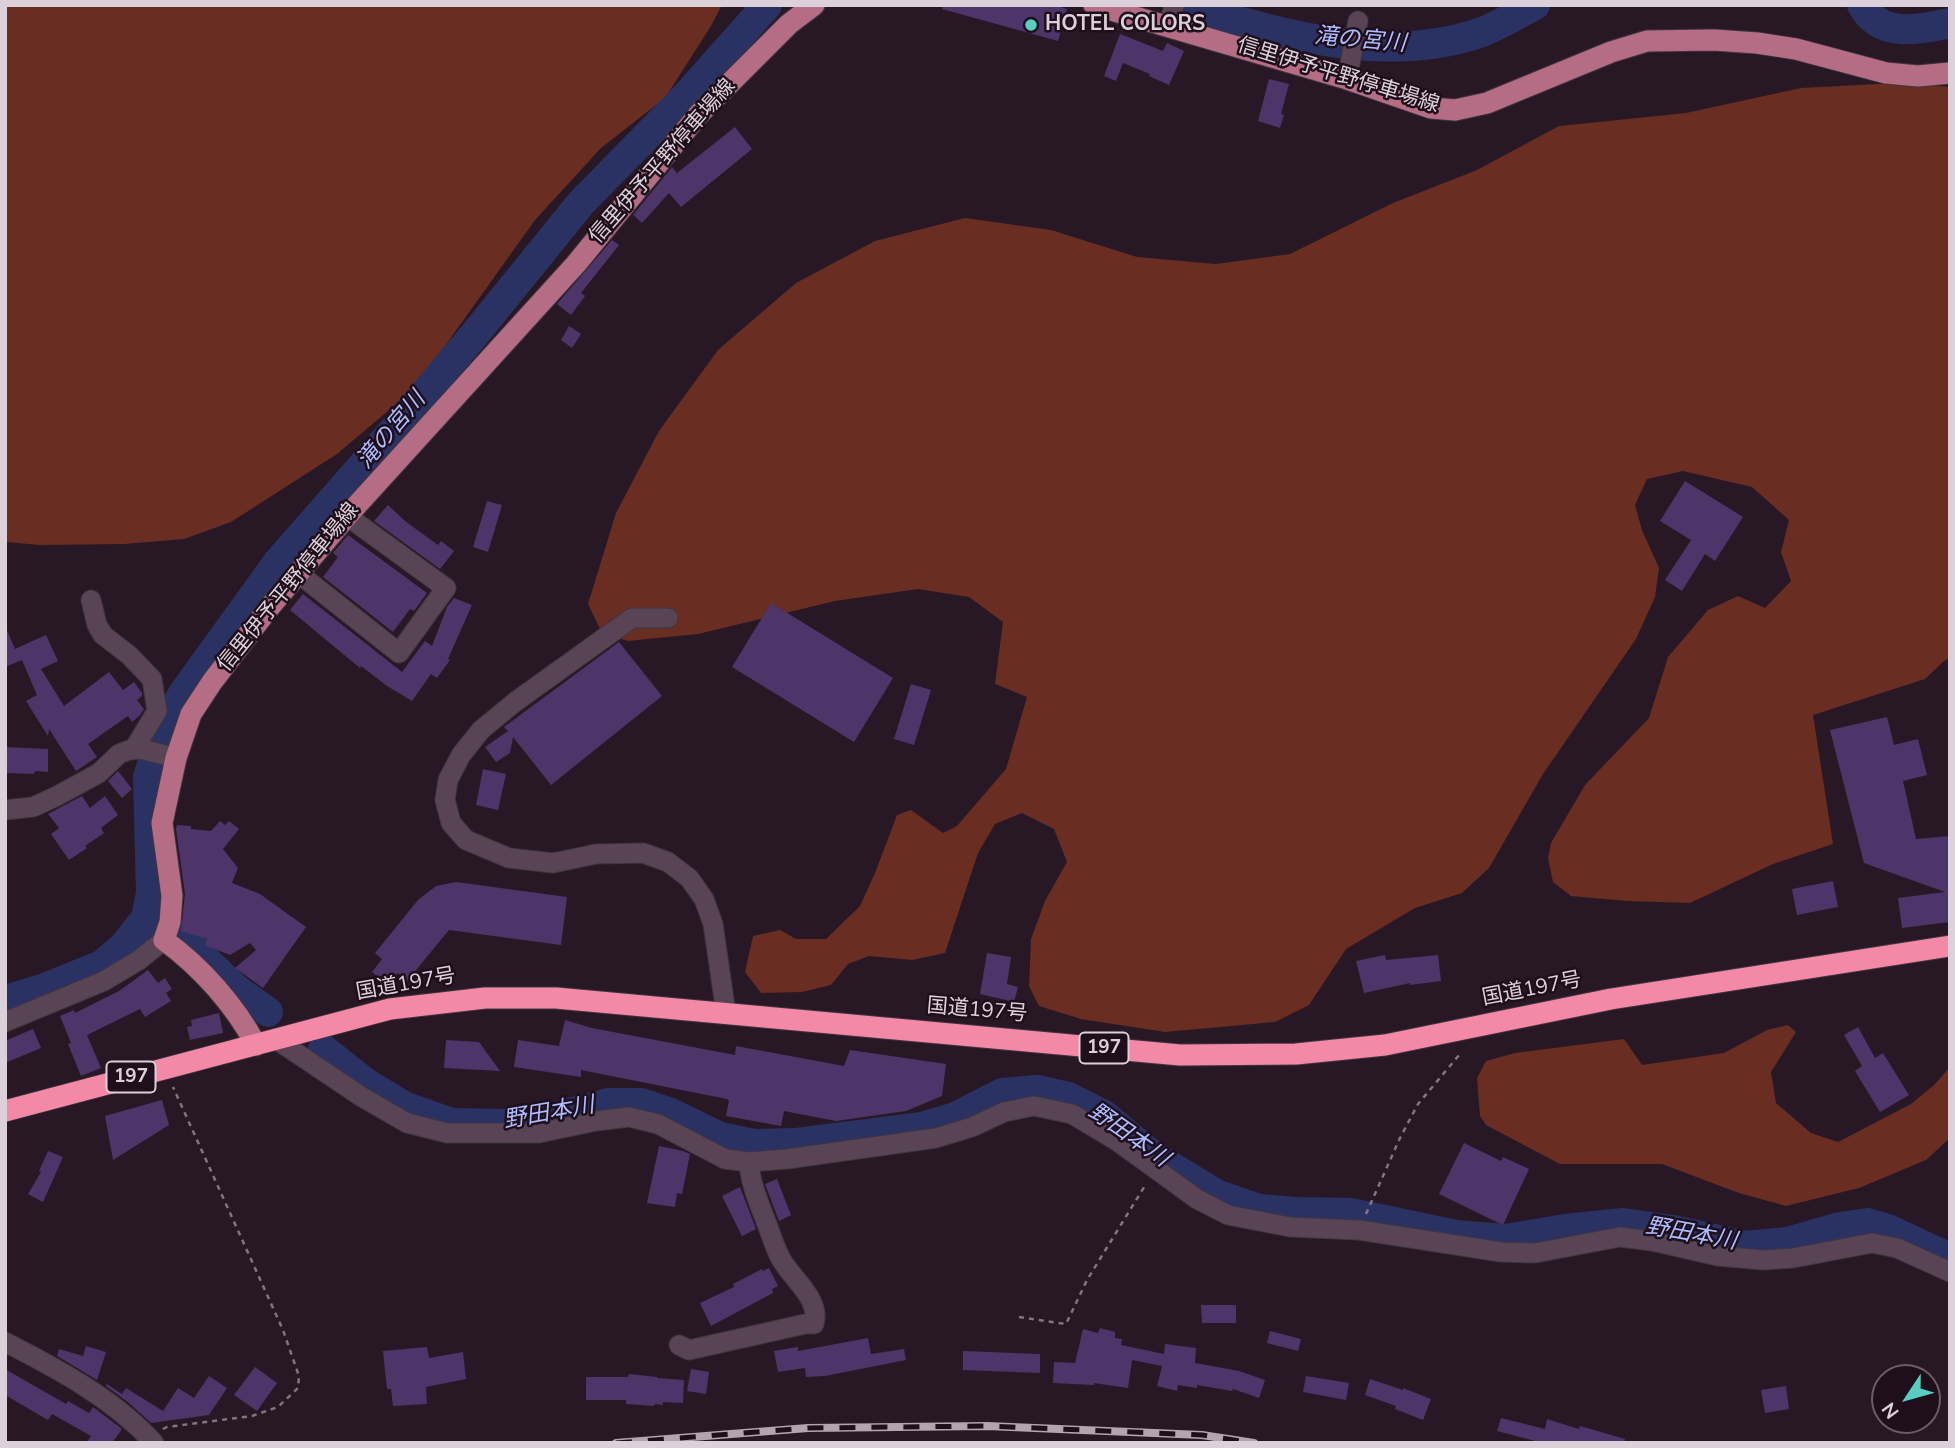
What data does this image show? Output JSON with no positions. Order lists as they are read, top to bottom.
{
  "streets": {
    "highway": ["国道197号", "197"],
    "main road": ["信里伊予平野停車場線"]
  },
  "water": ["滝の宮川", "野田本川"],
  "places": ["HOTEL COLORS"],
  "north": "bottom left"
}
